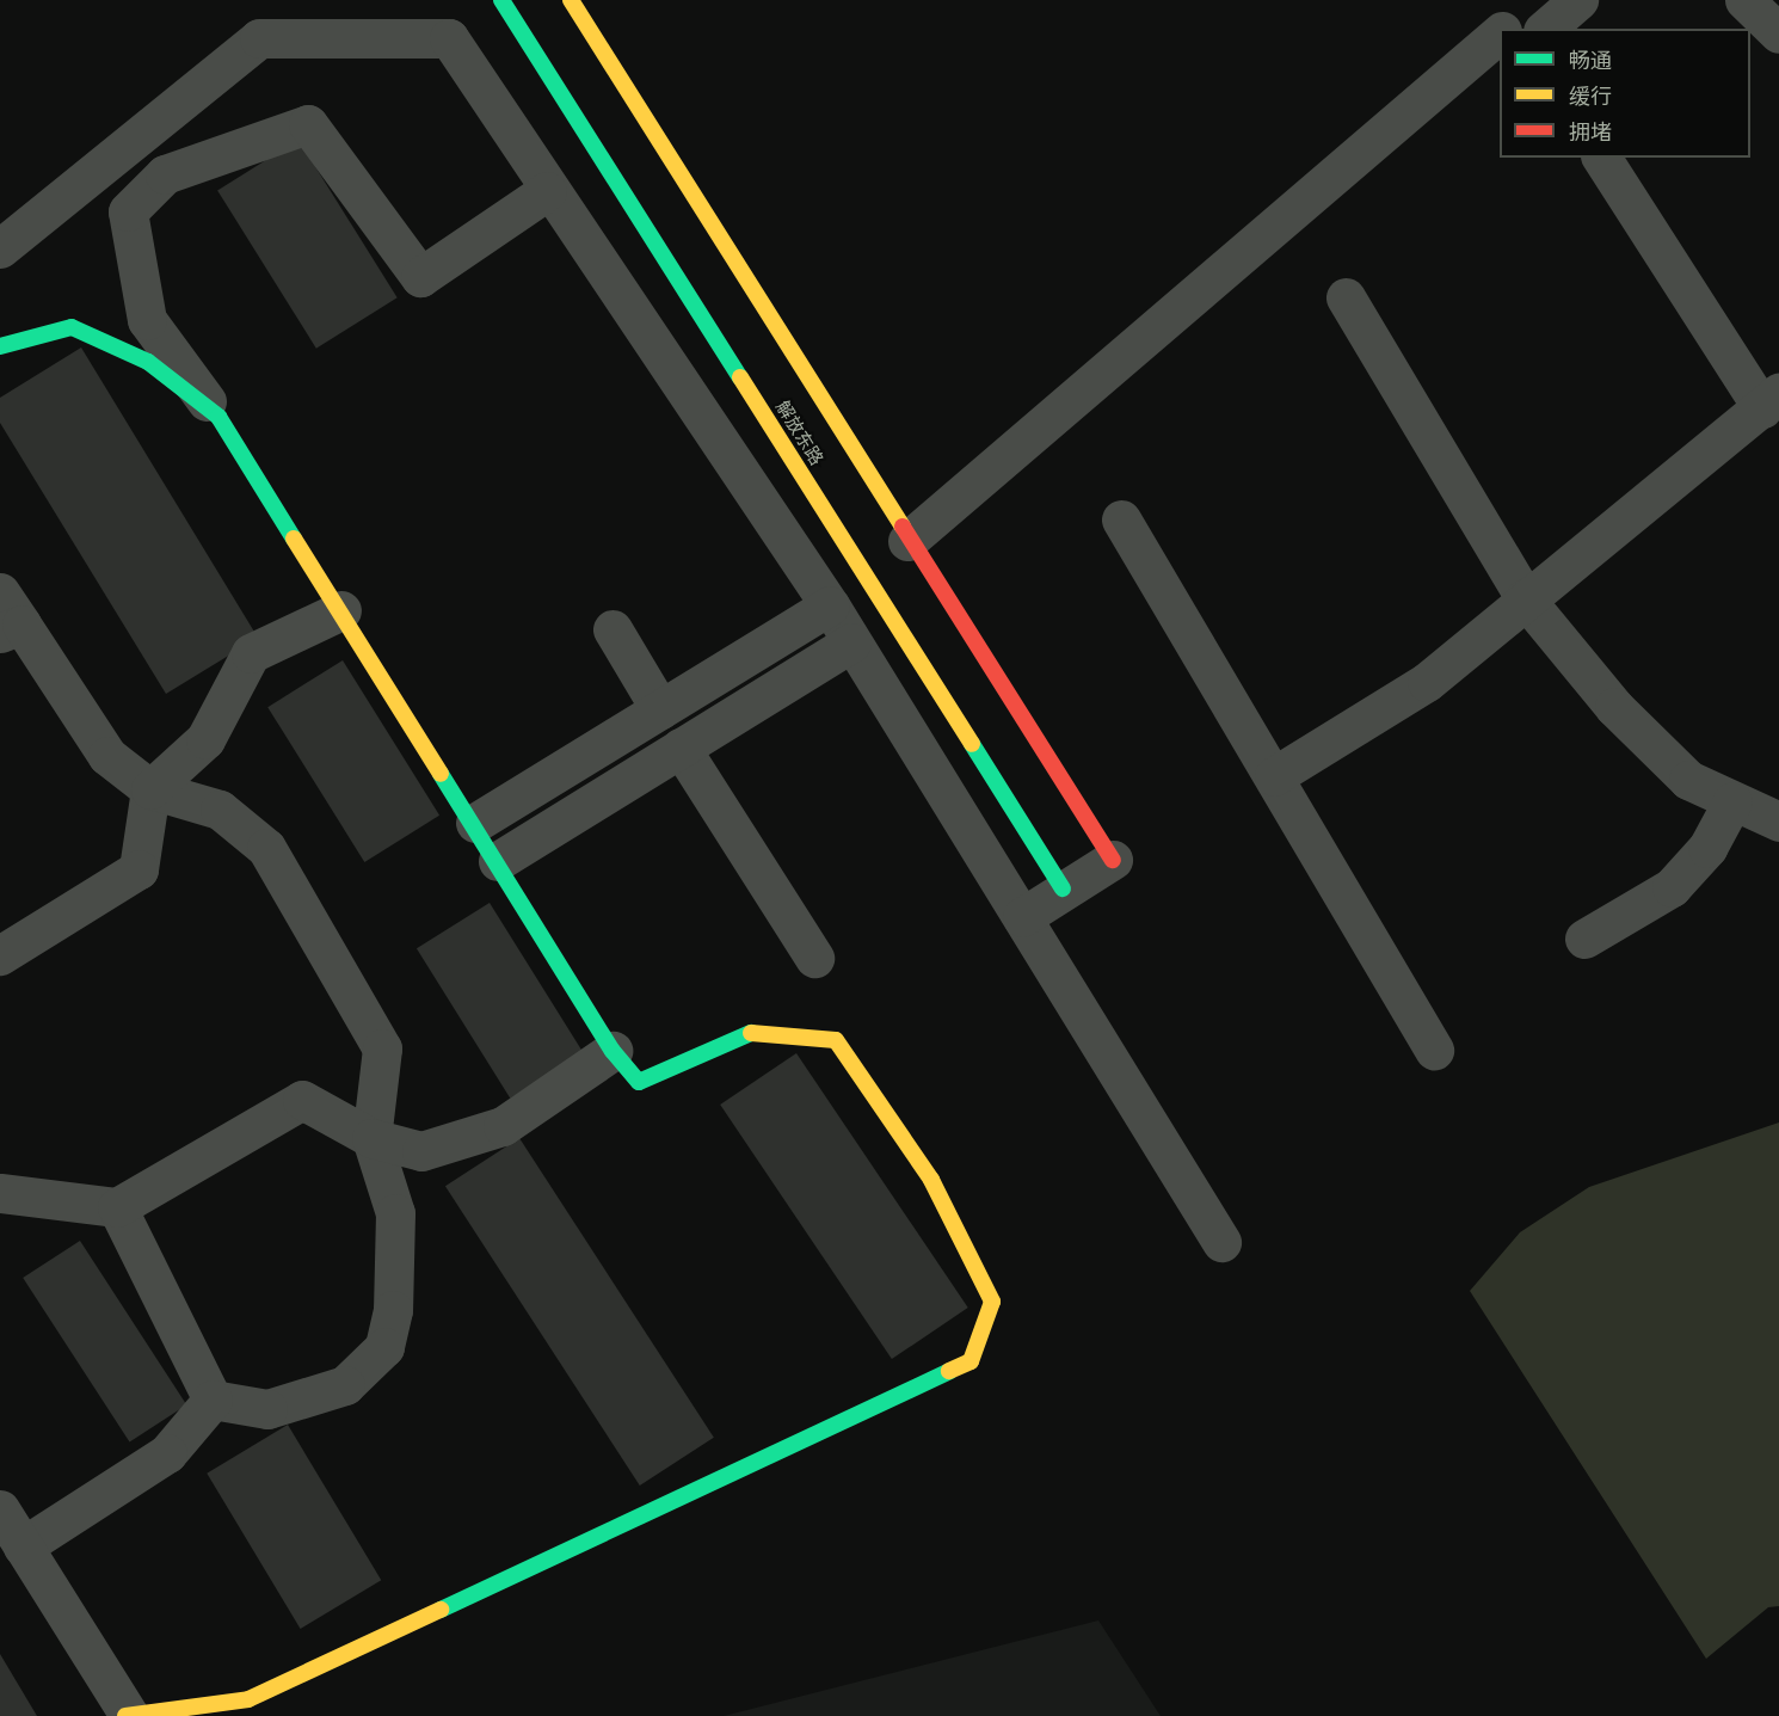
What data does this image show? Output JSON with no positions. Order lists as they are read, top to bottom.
{
  "streets": {
    "street": ["解放东路"]
  },
  "legend": ["畅通", "缓行", "拥堵"]
}
